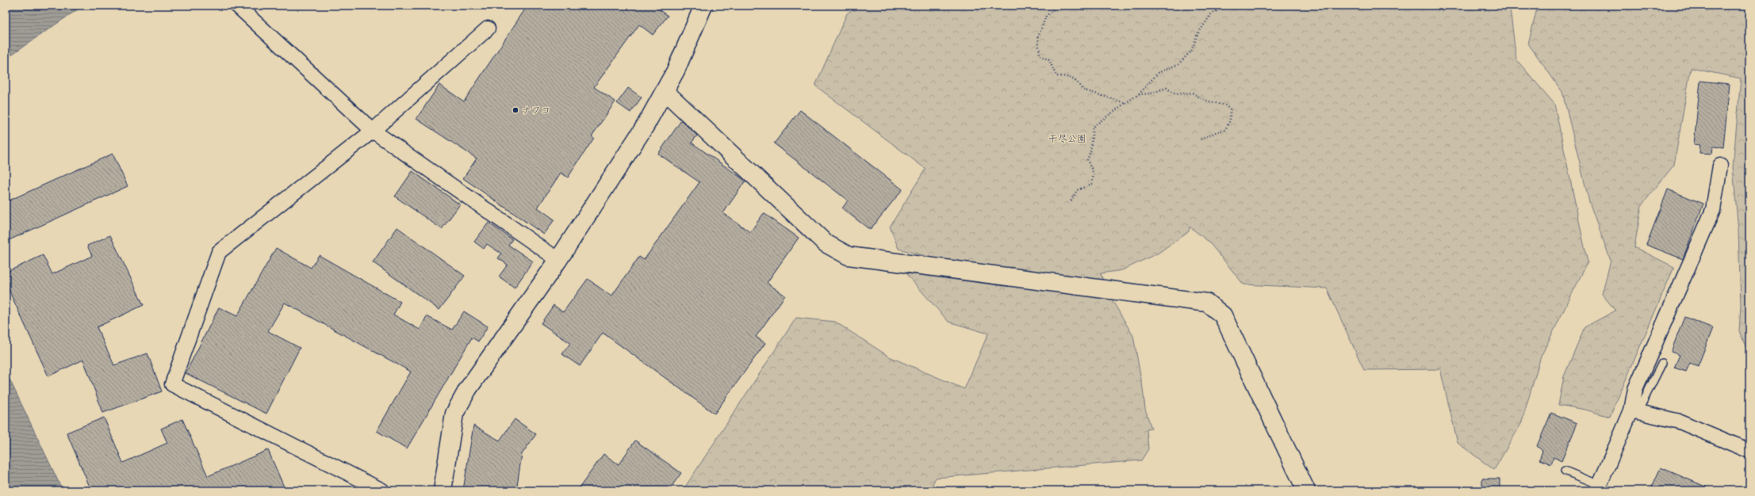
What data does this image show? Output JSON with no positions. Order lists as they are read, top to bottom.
{
  "parks": ["干尽公園"],
  "places": ["ナフコ"]
}
